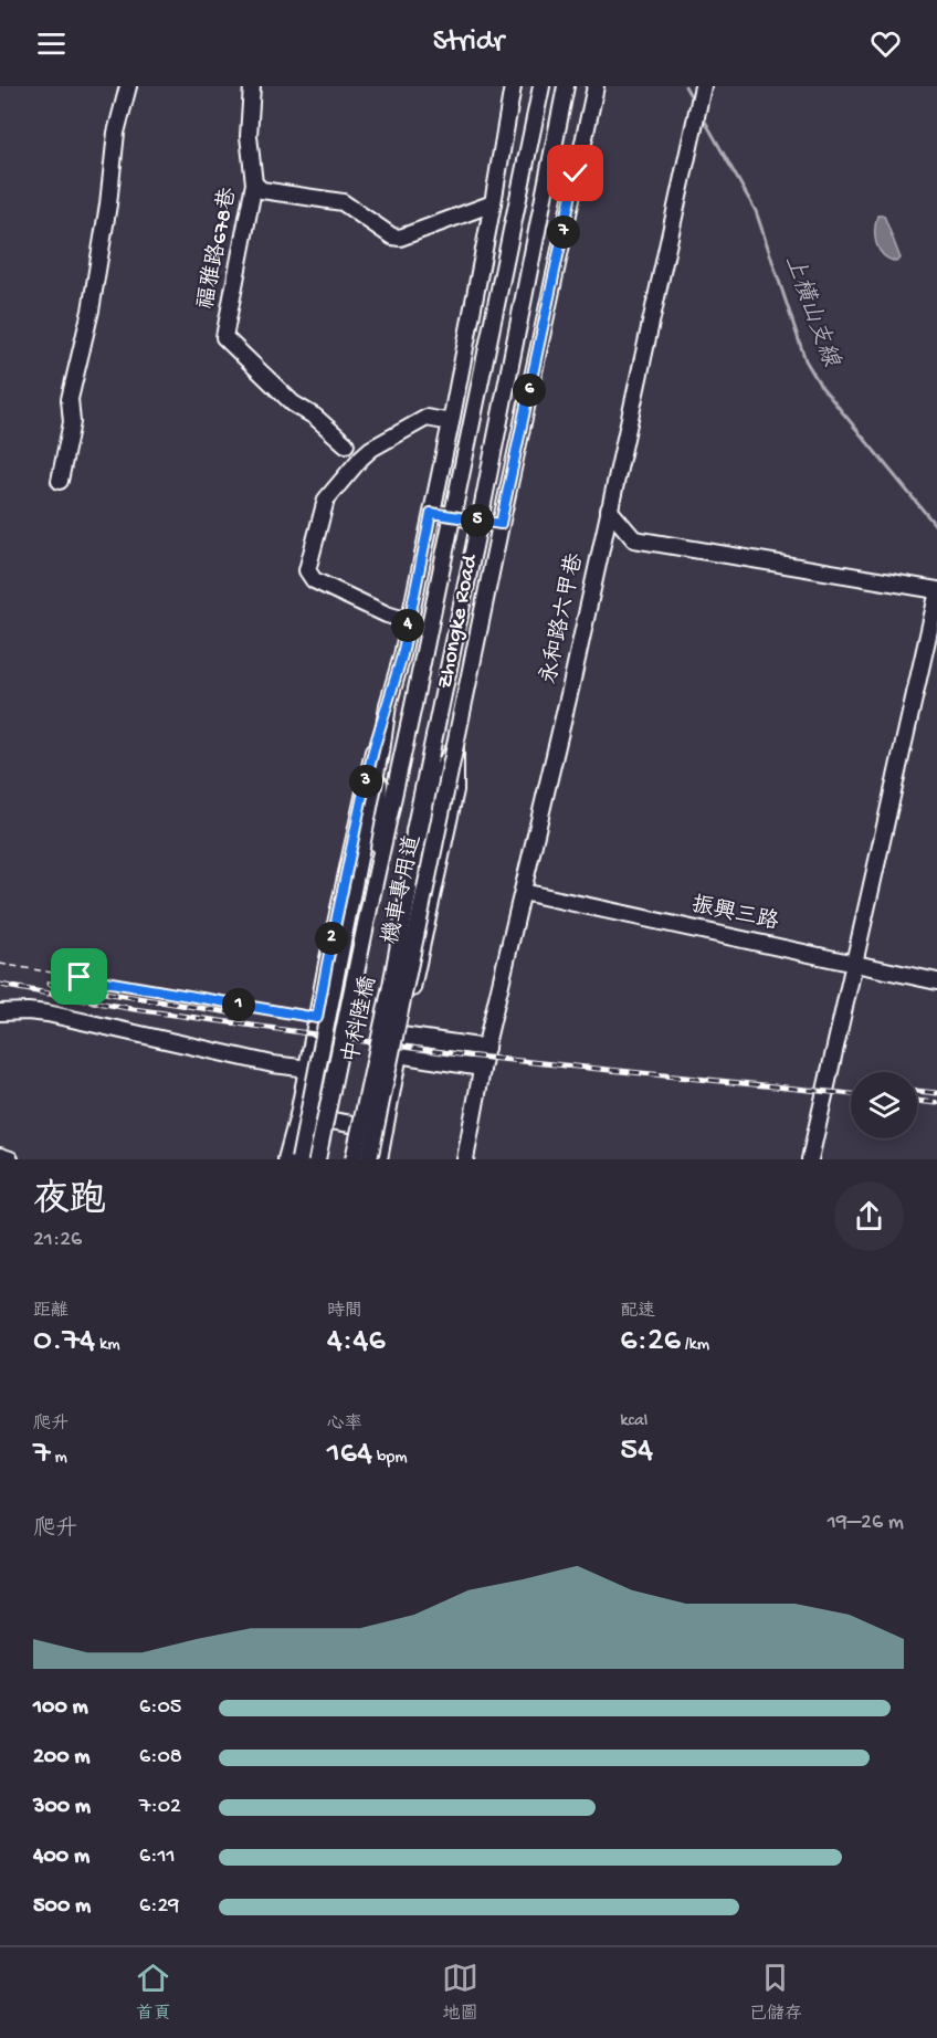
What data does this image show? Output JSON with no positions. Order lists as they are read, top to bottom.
{
  "streets": {
    "street": [
      "福雅路678巷",
      "永和路六甲巷",
      "Zhongke Road",
      "機車專用道",
      "振興三路",
      "中科陸橋"
    ]
  },
  "crossings": [
    ["永和路六甲巷", "振興三路"],
    ["Zhongke Road", "機車專用道"],
    ["Zhongke Road", "中科陸橋"]
  ],
  "water": ["上橫山支線"],
  "page": {
    "header": "Stridr",
    "pins": [
      "7",
      "6",
      "5",
      "4",
      "3",
      "2",
      "1"
    ],
    "heading": ["夜跑", "21:26"],
    "stats": [
      ["距離", "0.74 km"],
      ["時間", "4:46"],
      ["配速", "6:26 /km"],
      ["爬升", "7 m"],
      ["心率", "164 bpm"],
      ["kcal", "54"]
    ],
    "chart": ["爬升", "19–26 m"],
    "list": [
      {
        "name": "100 m",
        "note": "6:05"
      },
      {
        "name": "200 m",
        "note": "6:08"
      },
      {
        "name": "300 m",
        "note": "7:02"
      },
      {
        "name": "400 m",
        "note": "6:11"
      },
      {
        "name": "500 m",
        "note": "6:29"
      }
    ],
    "tabs": ["首頁", "地圖", "已儲存"]
  }
}
